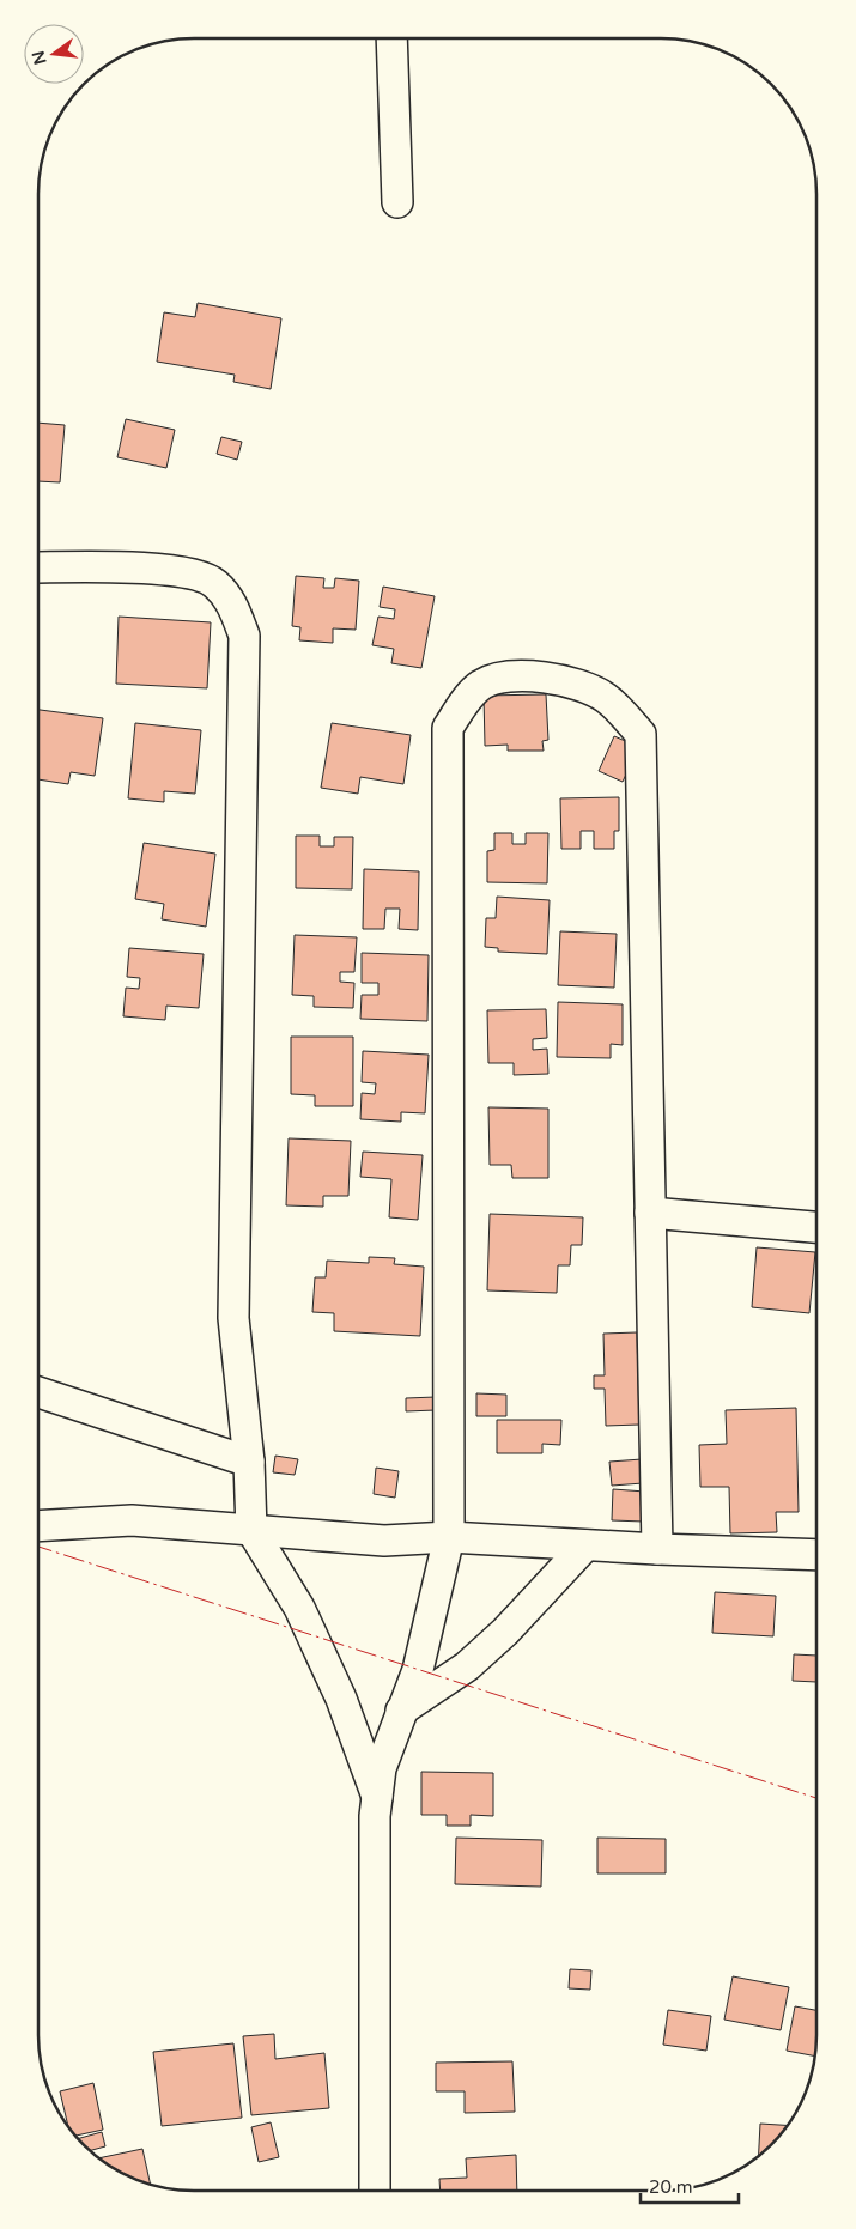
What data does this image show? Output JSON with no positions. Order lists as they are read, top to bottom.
{
  "scale_bar": "20 m",
  "north": "left"
}
